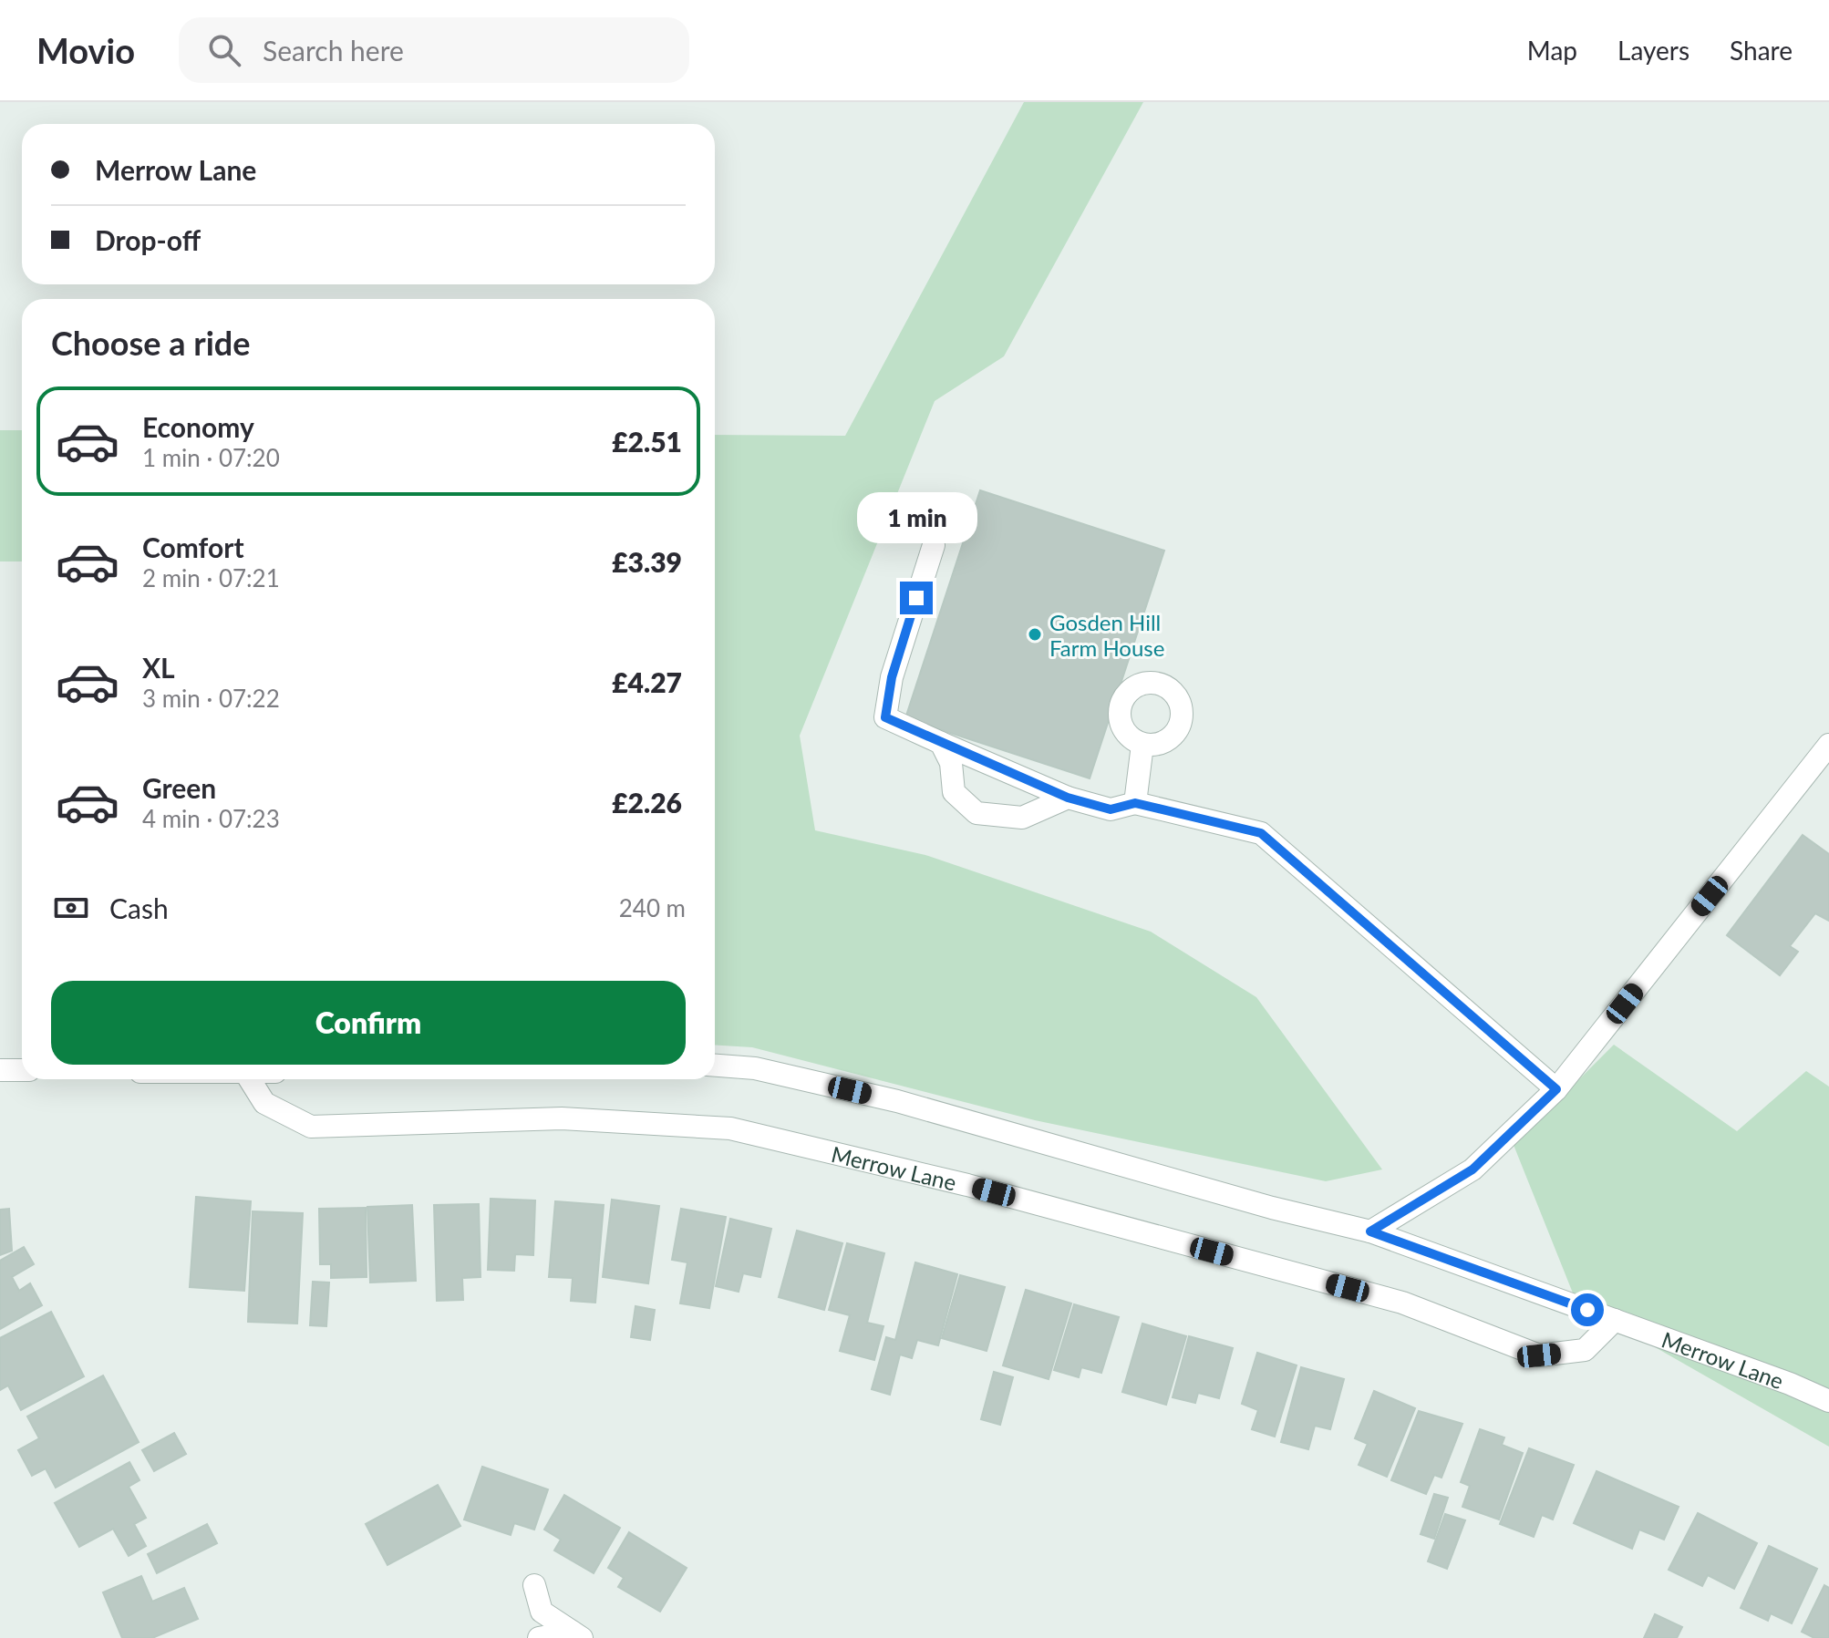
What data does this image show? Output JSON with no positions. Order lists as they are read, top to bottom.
{
  "streets": {
    "street": ["Merrow Lane"]
  },
  "places": ["Gosden Hill Farm House"],
  "page": {
    "header": "Movio",
    "search": "Search here",
    "nav": ["Map", "Layers", "Share"],
    "banner": ["Merrow Lane", "Drop-off"],
    "heading": "Choose a ride",
    "list": [
      {
        "name": "Economy",
        "note": "1 min · 07:20",
        "value": "£2.51"
      },
      {
        "name": "Comfort",
        "note": "2 min · 07:21",
        "value": "£3.39"
      },
      {
        "name": "XL",
        "note": "3 min · 07:22",
        "value": "£4.27"
      },
      {
        "name": "Green",
        "note": "4 min · 07:23",
        "value": "£2.26"
      }
    ],
    "bubble": "1 min",
    "pay": ["Cash", "240 m"],
    "buttons": "Confirm"
  }
}
